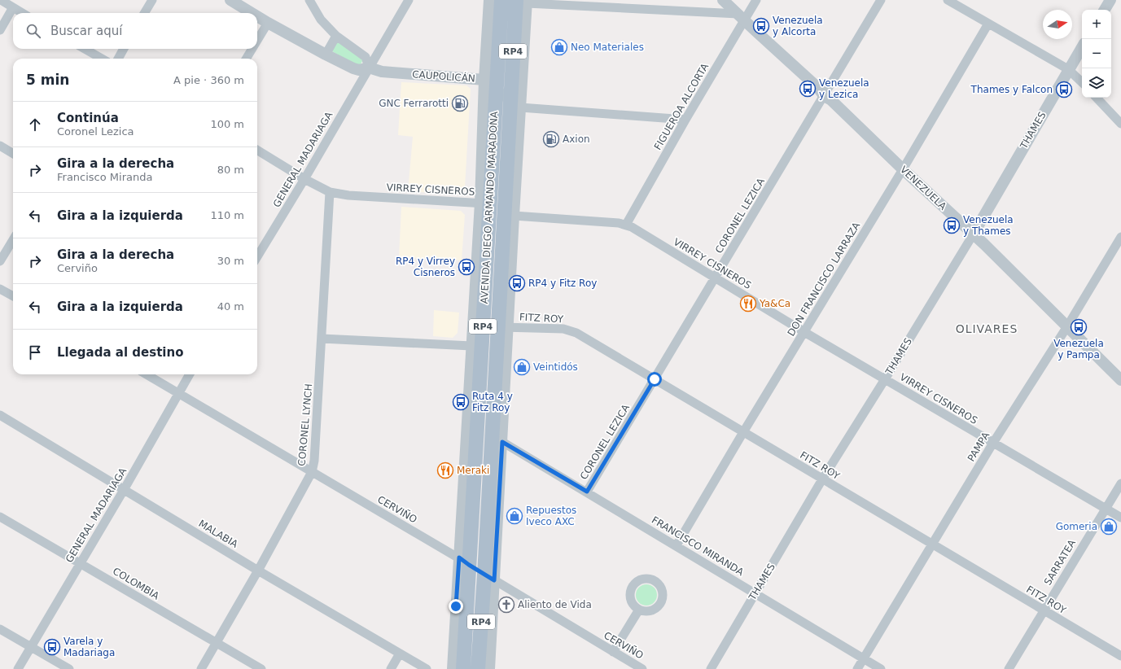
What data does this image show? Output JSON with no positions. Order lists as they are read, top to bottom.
{
  "streets": {
    "main road": ["RP4", "AVENIDA DIEGO ARMANDO MARADONA"],
    "street": [
      "CAUPOLICÁN",
      "FIGUEROA ALCORTA",
      "THAMES",
      "GENERAL MADARIAGA",
      "VENEZUELA",
      "VIRREY CISNEROS",
      "CORONEL LEZICA",
      "DON FRANCISCO LARRAZA",
      "FITZ ROY",
      "CORONEL LYNCH",
      "PAMPA",
      "CERVIÑO",
      "MALABIA",
      "FRANCISCO MIRANDA",
      "SARRATEA",
      "COLOMBIA"
    ]
  },
  "crossings": [
    ["CAUPOLICÁN", "GENERAL MADARIAGA"],
    ["CAUPOLICÁN", "AVENIDA DIEGO ARMANDO MARADONA"],
    ["FIGUEROA ALCORTA", "VENEZUELA"],
    ["FIGUEROA ALCORTA", "VIRREY CISNEROS"],
    ["THAMES", "VENEZUELA"],
    ["THAMES", "VIRREY CISNEROS"],
    ["THAMES", "FITZ ROY"],
    ["THAMES", "FRANCISCO MIRANDA"],
    ["GENERAL MADARIAGA", "VIRREY CISNEROS"],
    ["GENERAL MADARIAGA", "CERVIÑO"],
    ["GENERAL MADARIAGA", "MALABIA"],
    ["GENERAL MADARIAGA", "COLOMBIA"],
    ["VENEZUELA", "CORONEL LEZICA"],
    ["VENEZUELA", "DON FRANCISCO LARRAZA"],
    ["VENEZUELA", "PAMPA"],
    ["VIRREY CISNEROS", "AVENIDA DIEGO ARMANDO MARADONA"],
    ["VIRREY CISNEROS", "CORONEL LEZICA"],
    ["VIRREY CISNEROS", "DON FRANCISCO LARRAZA"],
    ["VIRREY CISNEROS", "CORONEL LYNCH"],
    ["VIRREY CISNEROS", "PAMPA"],
    ["VIRREY CISNEROS", "SARRATEA"],
    ["AVENIDA DIEGO ARMANDO MARADONA", "FITZ ROY"],
    ["AVENIDA DIEGO ARMANDO MARADONA", "CERVIÑO"],
    ["AVENIDA DIEGO ARMANDO MARADONA", "FRANCISCO MIRANDA"],
    ["CORONEL LEZICA", "FITZ ROY"],
    ["CORONEL LEZICA", "FRANCISCO MIRANDA"],
    ["DON FRANCISCO LARRAZA", "FITZ ROY"],
    ["DON FRANCISCO LARRAZA", "FRANCISCO MIRANDA"],
    ["FITZ ROY", "PAMPA"],
    ["FITZ ROY", "SARRATEA"],
    ["CORONEL LYNCH", "CERVIÑO"],
    ["CORONEL LYNCH", "MALABIA"],
    ["CORONEL LYNCH", "COLOMBIA"],
    ["PAMPA", "FRANCISCO MIRANDA"]
  ],
  "districts": ["OLIVARES"],
  "places": {
    "bus stop": [
      "Venezuela y Alcorta",
      "Venezuela y Lezica",
      "Thames y Falcon",
      "Venezuela y Thames",
      "RP4 y Virrey Cisneros",
      "RP4 y Fitz Roy",
      "Venezuela y Pampa",
      "Ruta 4 y Fitz Roy",
      "Varela y Madariaga"
    ],
    "shop": [
      "Neo Materiales",
      "Veintidós",
      "Repuestos Iveco AXC",
      "Gomeria"
    ],
    "fuel station": ["GNC Ferrarotti", "Axion"],
    "restaurant": ["Ya&Ca", "Meraki"],
    "church": ["Aliento de Vida"]
  },
  "north": "right",
  "page": {
    "map_buttons": ["+", "−"],
    "search": "Buscar aquí",
    "heading": ["5 min", "A pie · 360 m"],
    "list": [
      ["Continúa", "Coronel Lezica", "100 m"],
      ["Gira a la derecha", "Francisco Miranda", "80 m"],
      ["Gira a la izquierda", "110 m"],
      ["Gira a la derecha", "Cerviño", "30 m"],
      ["Gira a la izquierda", "40 m"],
      "Llegada al destino"
    ]
  }
}
